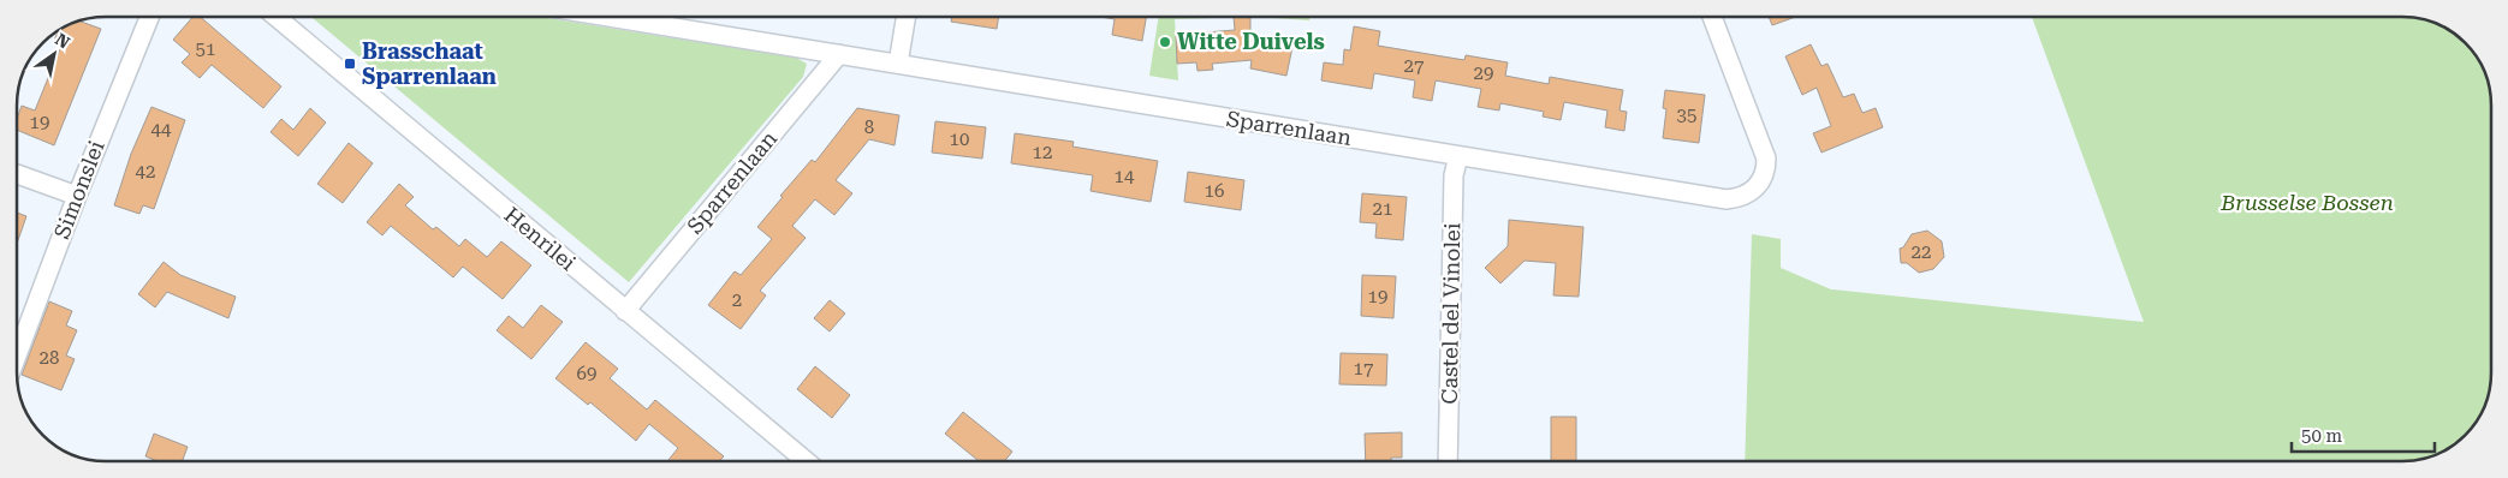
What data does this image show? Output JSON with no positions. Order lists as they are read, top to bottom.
{
  "streets": {
    "street": [
      "Sparrenlaan",
      "Simonslei",
      "Henrilei",
      "Castel del Vinolei"
    ]
  },
  "crossings": [
    ["Sparrenlaan", "Henrilei"],
    ["Sparrenlaan", "Castel del Vinolei"]
  ],
  "parks": ["Brusselse Bossen"],
  "places": {
    "other": ["Witte Duivels"],
    "transit": ["Brasschaat Sparrenlaan"]
  },
  "house_numbers": [
    "51",
    "27",
    "29",
    "35",
    "19",
    "8",
    "44",
    "10",
    "12",
    "42",
    "14",
    "16",
    "21",
    "22",
    "19",
    "2",
    "28",
    "17",
    "69"
  ],
  "scale_bar": "50 m",
  "north": "top right"
}
